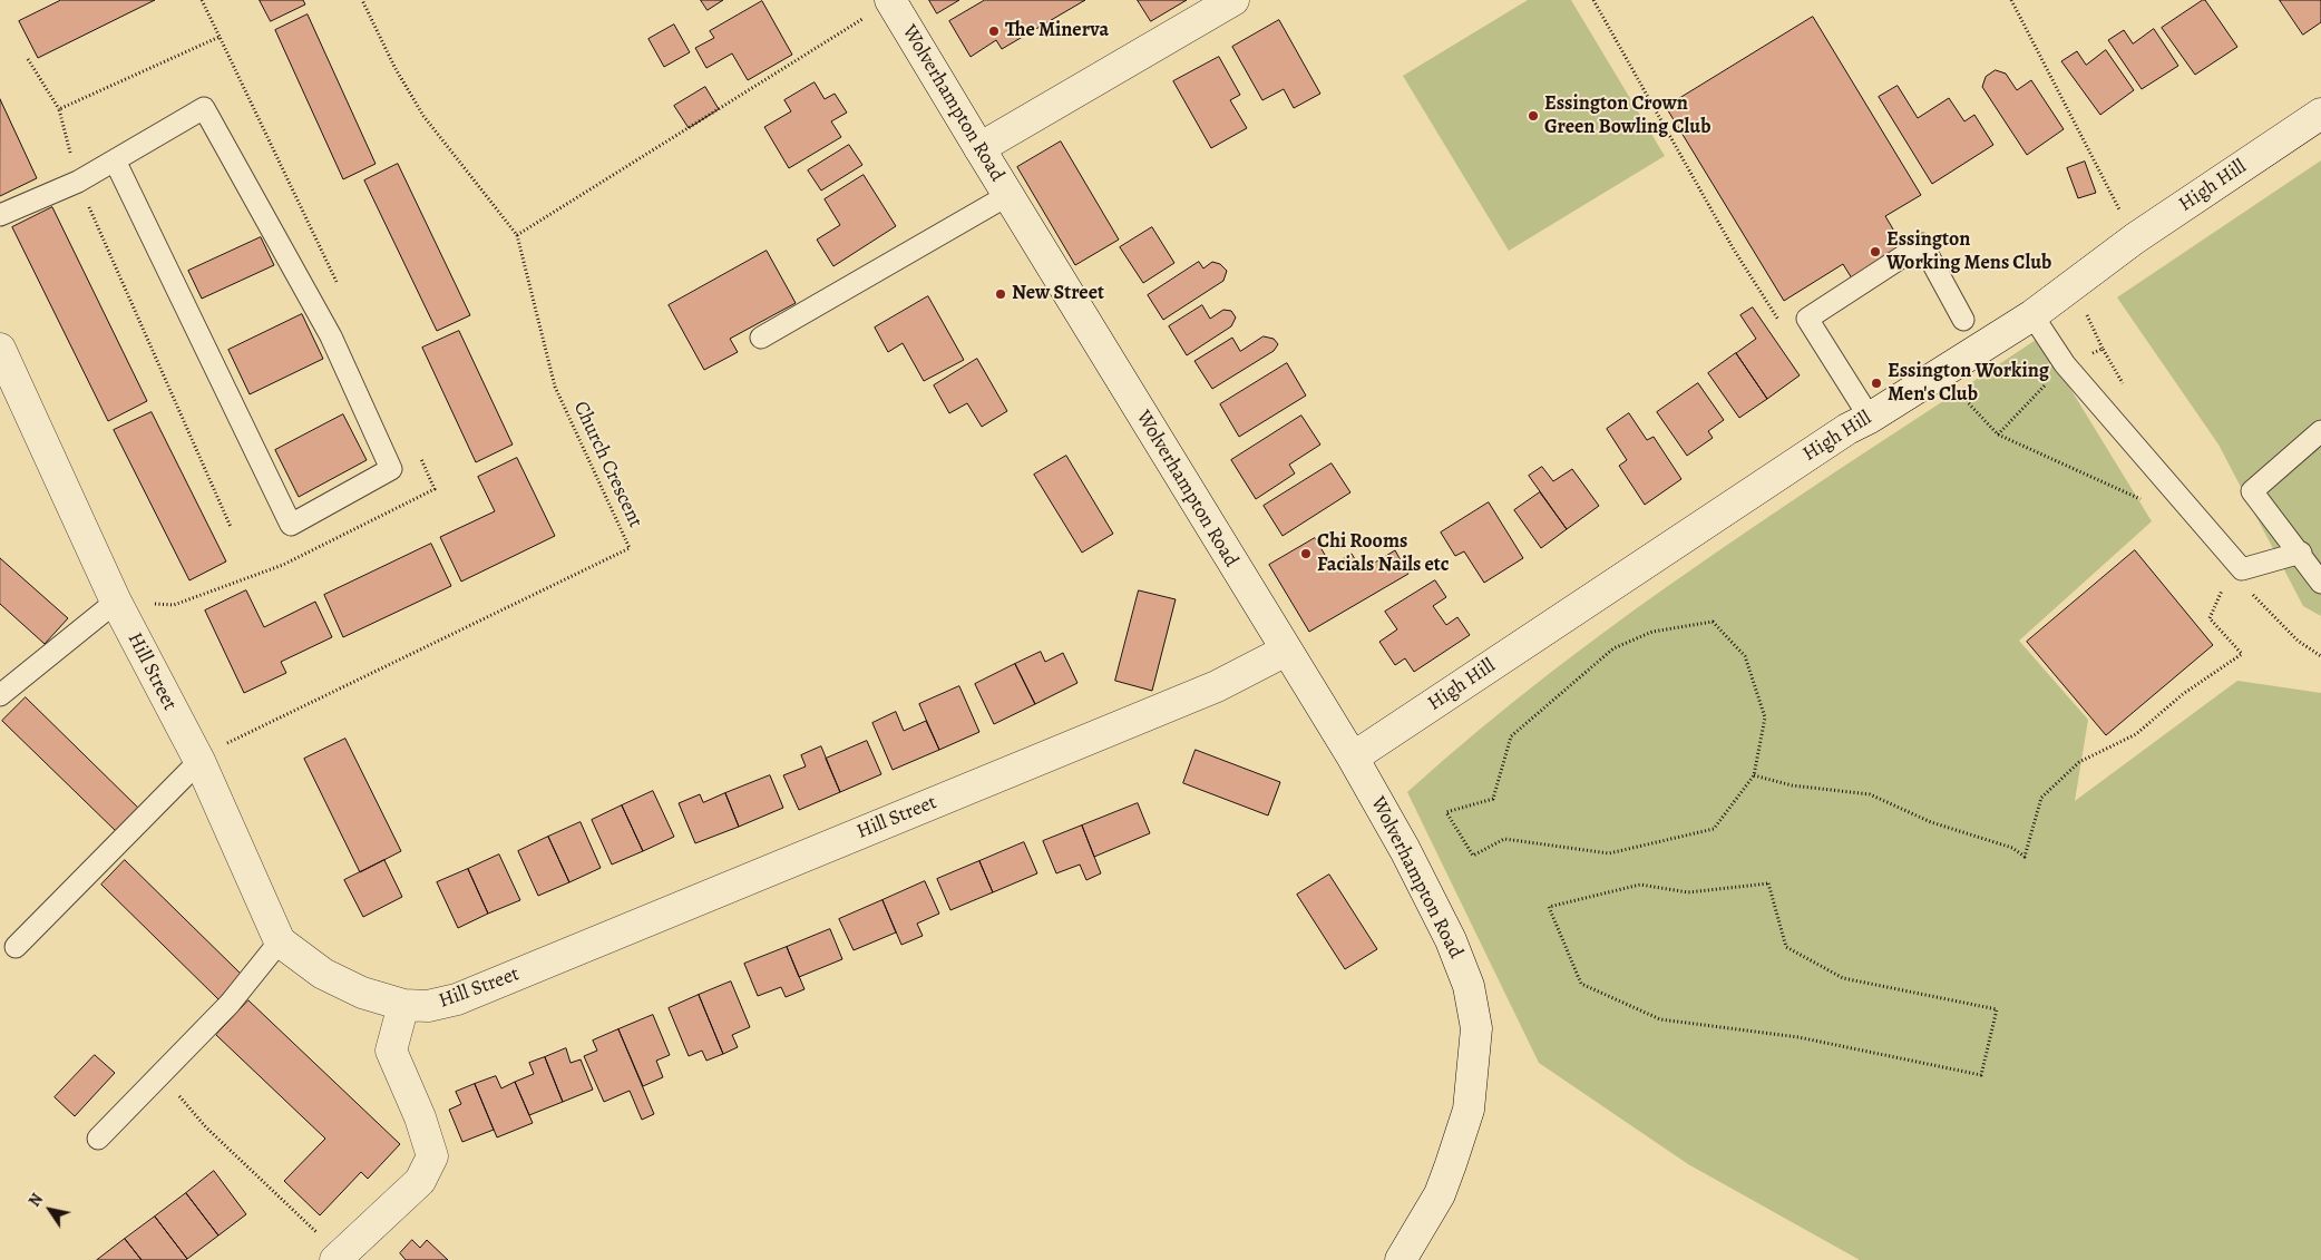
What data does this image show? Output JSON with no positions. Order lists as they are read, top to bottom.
{
  "streets": {
    "street": ["Wolverhampton Road", "High Hill", "Hill Street"],
    "path": ["Church Crescent"]
  },
  "crossings": [
    ["Wolverhampton Road", "High Hill"],
    ["Wolverhampton Road", "Hill Street"],
    ["Church Crescent", "Hill Street"]
  ],
  "places": [
    "The Minerva",
    "Essington Crown Green Bowling Club",
    "Essington Working Mens Club",
    "New Street",
    "Essington Working Men's Club",
    "Chi Rooms Facials Nails etc"
  ],
  "north": "top left"
}
